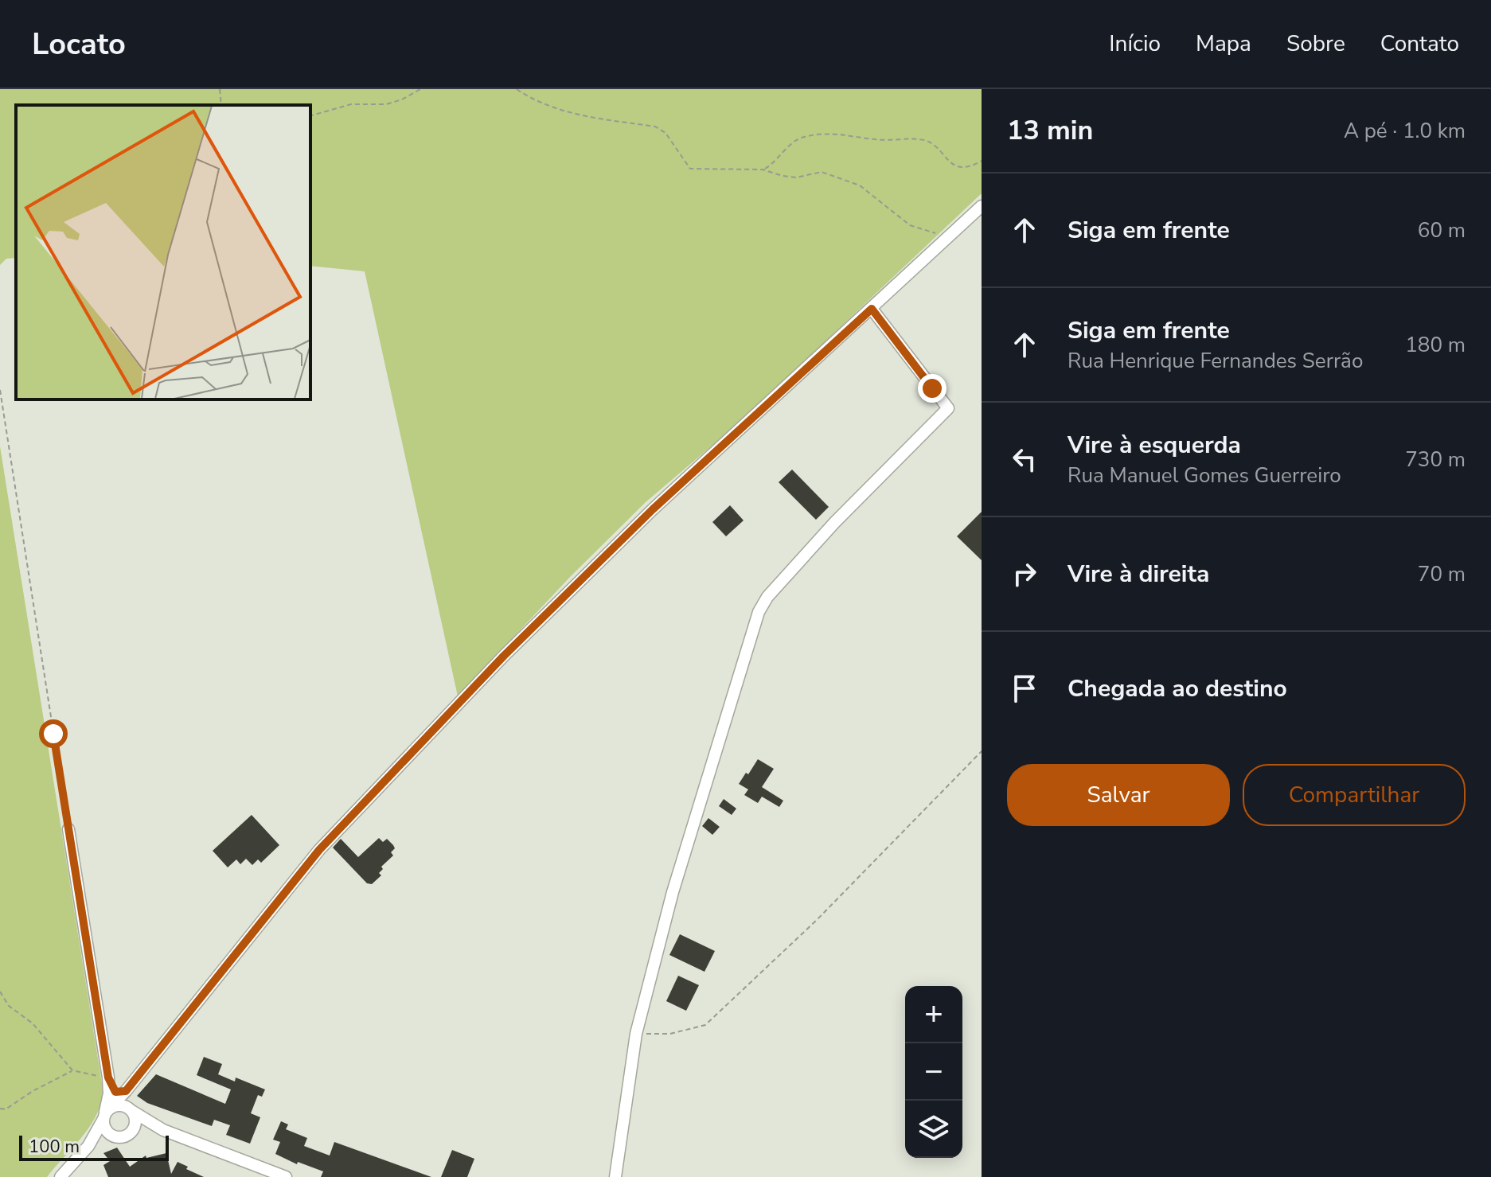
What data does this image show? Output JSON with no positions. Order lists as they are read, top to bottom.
{
  "scale_bar": "100 m",
  "page": {
    "header": "Locato",
    "nav": [
      "Início",
      "Mapa",
      "Sobre",
      "Contato"
    ],
    "heading": ["13 min", "A pé · 1.0 km"],
    "list": [
      ["Siga em frente", "60 m"],
      ["Siga em frente", "Rua Henrique Fernandes Serrão", "180 m"],
      ["Vire à esquerda", "Rua Manuel Gomes Guerreiro", "730 m"],
      ["Vire à direita", "70 m"],
      "Chegada ao destino"
    ],
    "buttons": ["Salvar", "Compartilhar"],
    "map_buttons": ["+", "−"],
    "scale": "100 m"
  }
}
